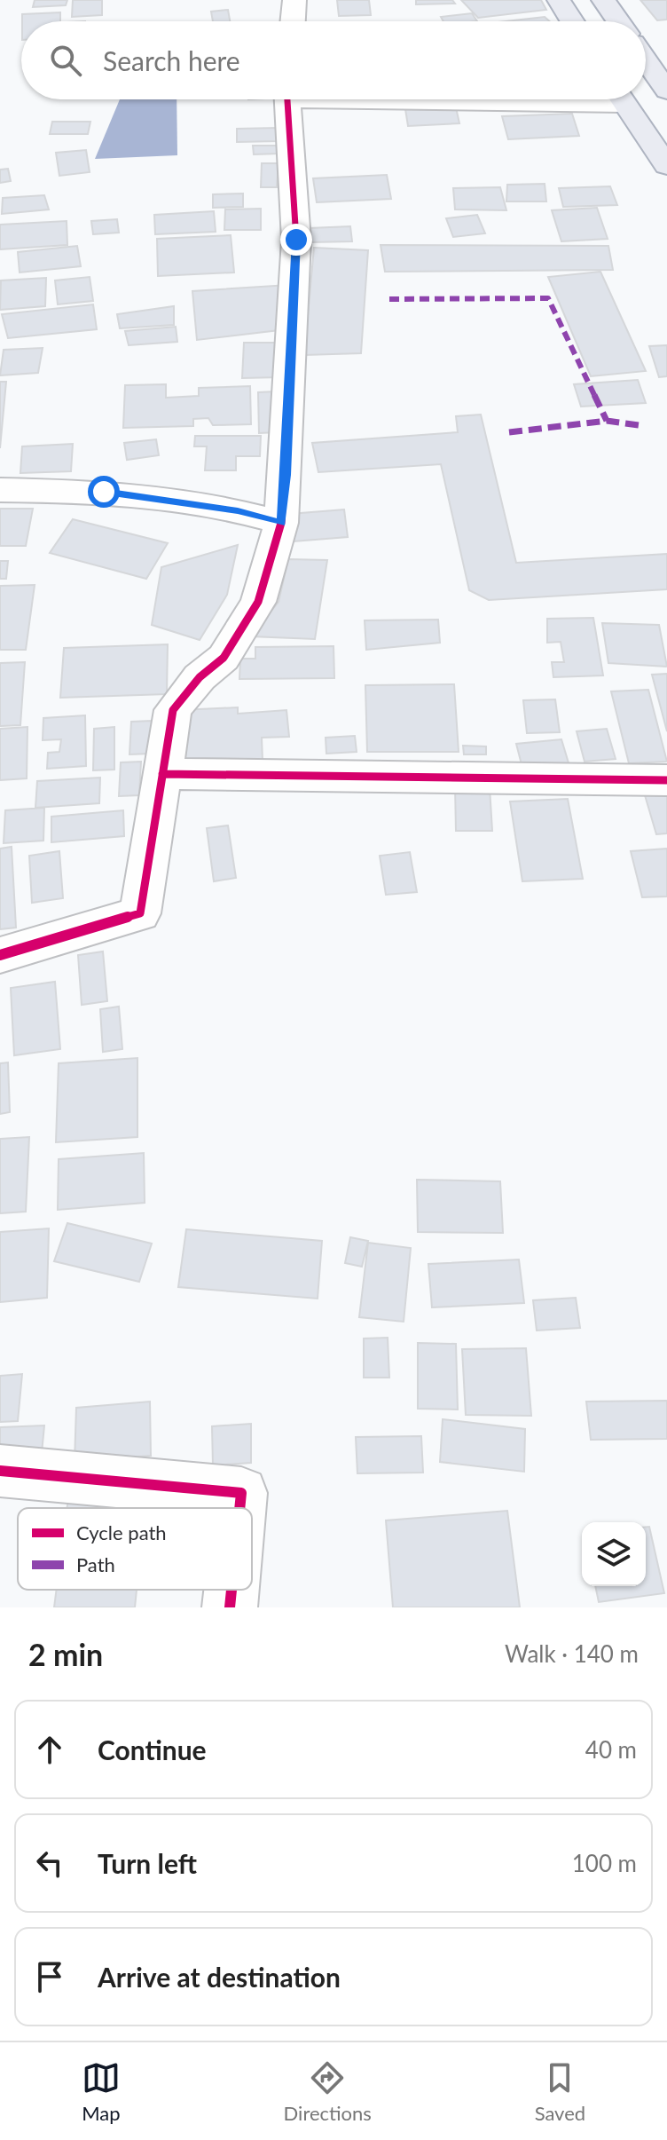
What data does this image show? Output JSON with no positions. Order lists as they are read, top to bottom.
{
  "legend": ["Cycle path", "Path"],
  "page": {
    "search": "Search here",
    "heading": ["2 min", "Walk · 140 m"],
    "list": [
      ["Continue", "40 m"],
      ["Turn left", "100 m"],
      "Arrive at destination"
    ],
    "nav": ["Map", "Directions", "Saved"]
  }
}
